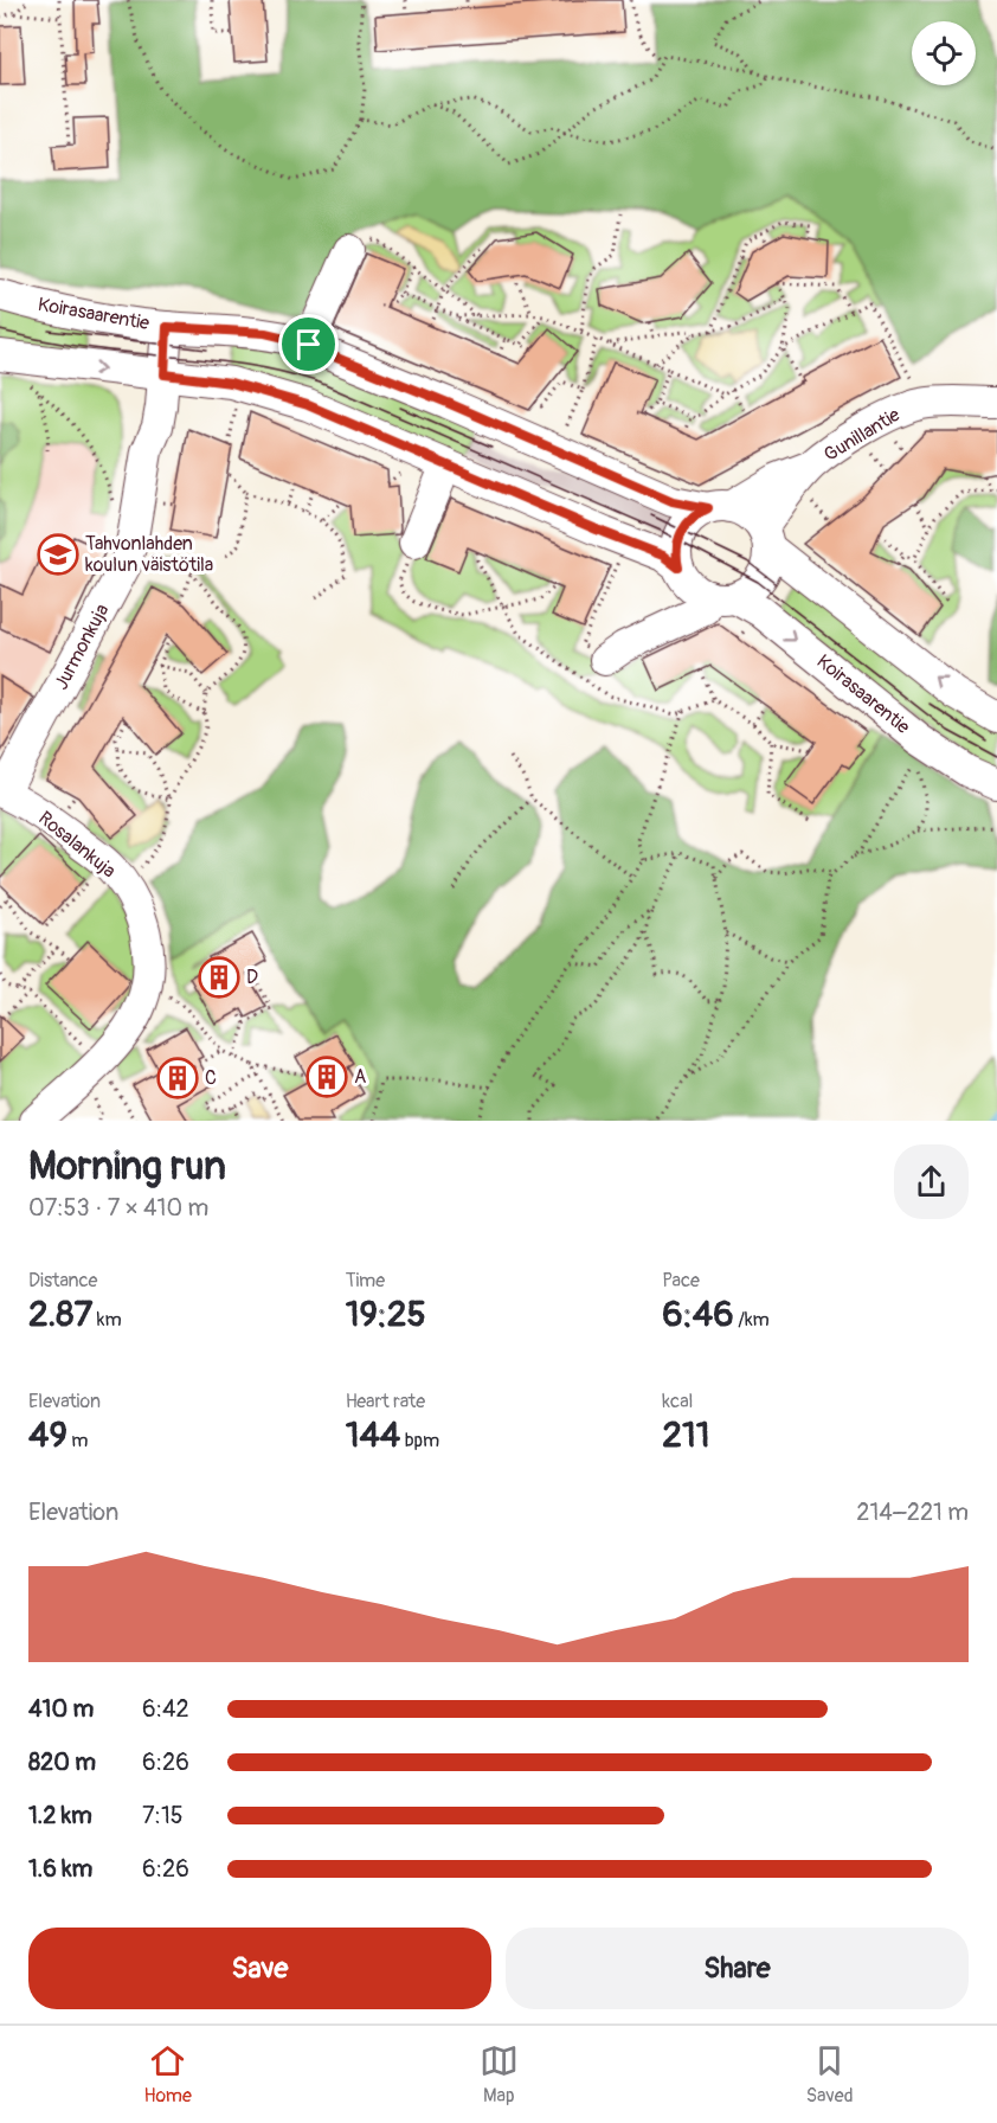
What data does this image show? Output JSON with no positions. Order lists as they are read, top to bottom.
{
  "streets": {
    "street": [
      "Koirasaarentie",
      "Gunillantie",
      "Jurmonkuja",
      "Rosalankuja"
    ]
  },
  "crossings": [
    ["Koirasaarentie", "Gunillantie"],
    ["Koirasaarentie", "Jurmonkuja"],
    ["Jurmonkuja", "Rosalankuja"]
  ],
  "places": {
    "school or university": ["Tahvonlahden koulun väistötila"],
    "building": ["D", "A", "C"]
  },
  "page": {
    "heading": ["Morning run", "07:53 · 7 × 410 m"],
    "stats": [
      ["Distance", "2.87 km"],
      ["Time", "19:25"],
      ["Pace", "6:46 /km"],
      ["Elevation", "49 m"],
      ["Heart rate", "144 bpm"],
      ["kcal", "211"]
    ],
    "chart": ["Elevation", "214–221 m"],
    "list": [
      {
        "name": "410 m",
        "note": "6:42"
      },
      {
        "name": "820 m",
        "note": "6:26"
      },
      {
        "name": "1.2 km",
        "note": "7:15"
      },
      {
        "name": "1.6 km",
        "note": "6:26"
      }
    ],
    "buttons": ["Save", "Share"],
    "tabs": ["Home", "Map", "Saved"]
  }
}
